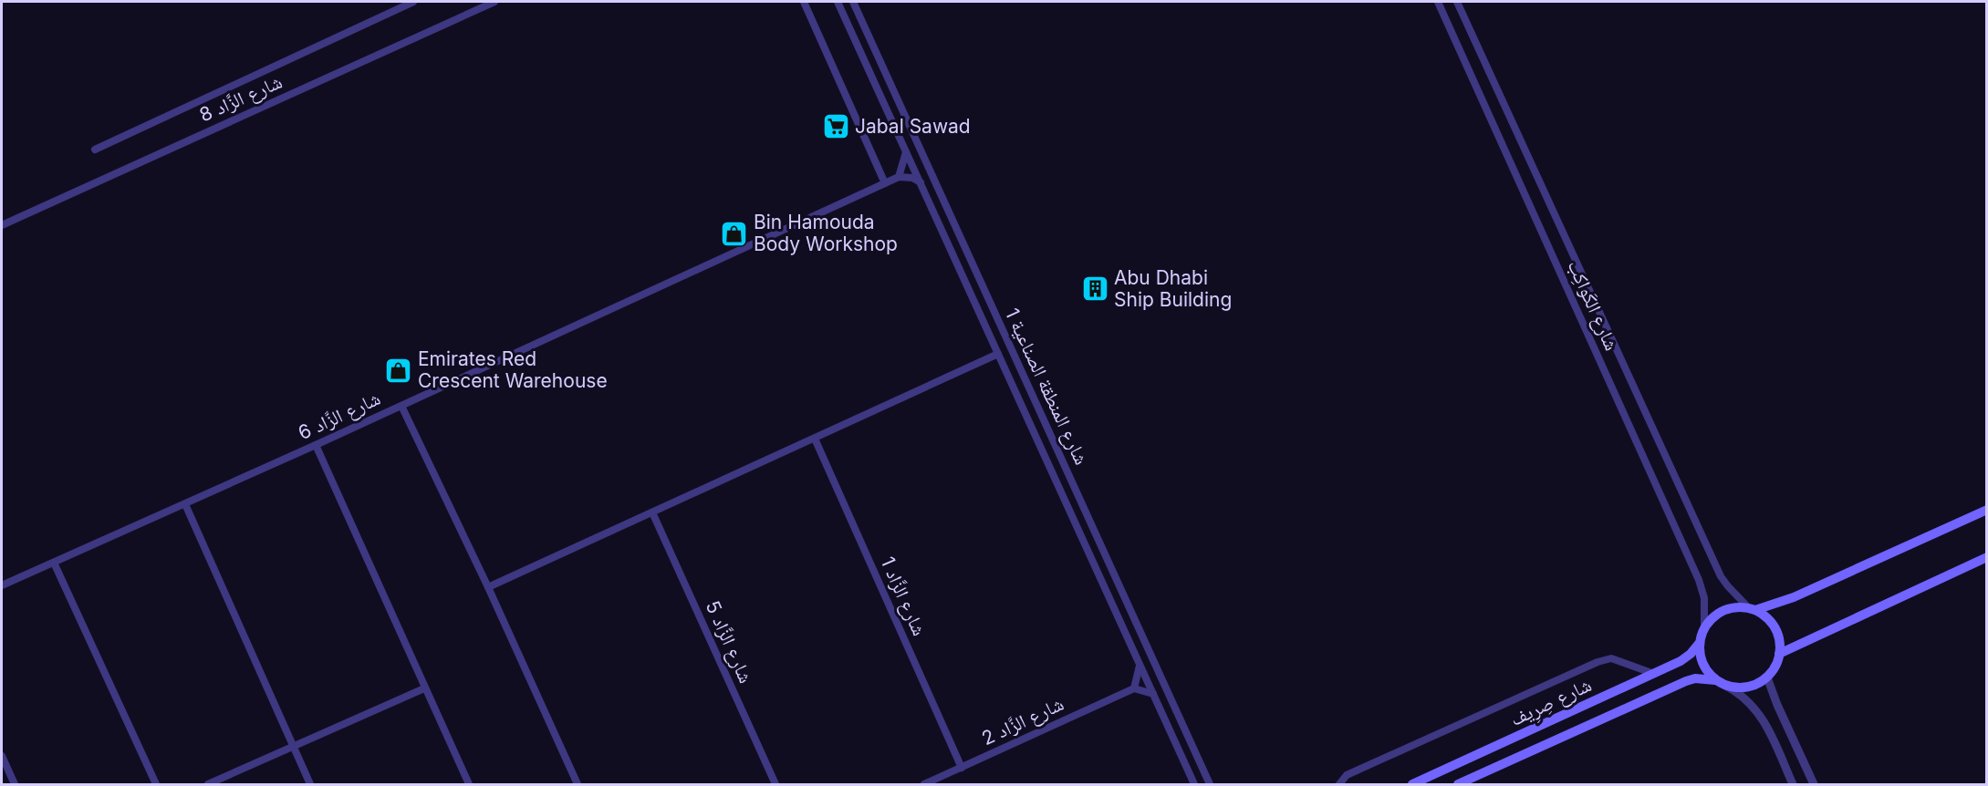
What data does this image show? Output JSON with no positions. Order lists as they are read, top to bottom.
{
  "streets": {
    "main road": ["شارع صِرِيف"],
    "street": [
      "شارع الزَّاد 8",
      "شارع الكَواكِب",
      "شارع المنطقة الصناعية 1",
      "شارع الزَّاد 6",
      "شارع الزَّاد 1",
      "شارع الزَّاد 5",
      "شارع الزَّاد 2"
    ]
  },
  "crossings": [
    ["شارع الكَواكِب", "شارع صِرِيف"],
    ["شارع الزَّاد 1", "شارع الزَّاد 2"]
  ],
  "places": {
    "supermarket": ["Jabal Sawad"],
    "shop": ["Bin Hamouda Body Workshop", "Emirates Red Crescent Warehouse"],
    "building": ["Abu Dhabi Ship Building"]
  }
}
